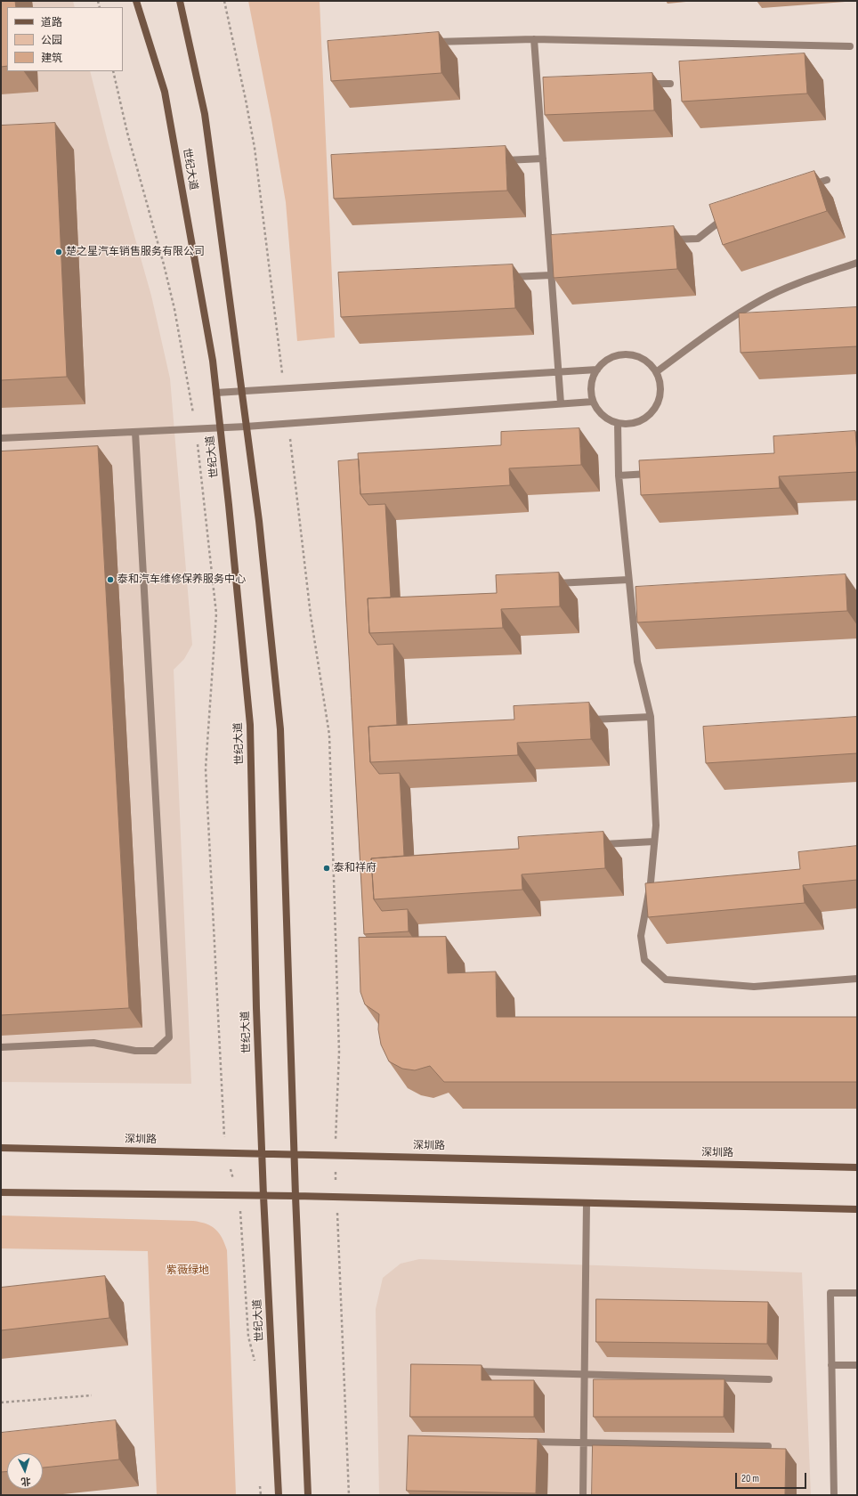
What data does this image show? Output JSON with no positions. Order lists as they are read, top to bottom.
{
  "streets": {
    "street": ["世纪大道", "深圳路"]
  },
  "crossings": [
    ["世纪大道", "深圳路"]
  ],
  "parks": ["紫薇绿地"],
  "places": ["楚之星汽车销售服务有限公司", "泰和汽车维修保养服务中心", "泰和祥府"],
  "legend": ["道路", "公园", "建筑"],
  "scale_bar": "20 m",
  "north": "bottom"
}
